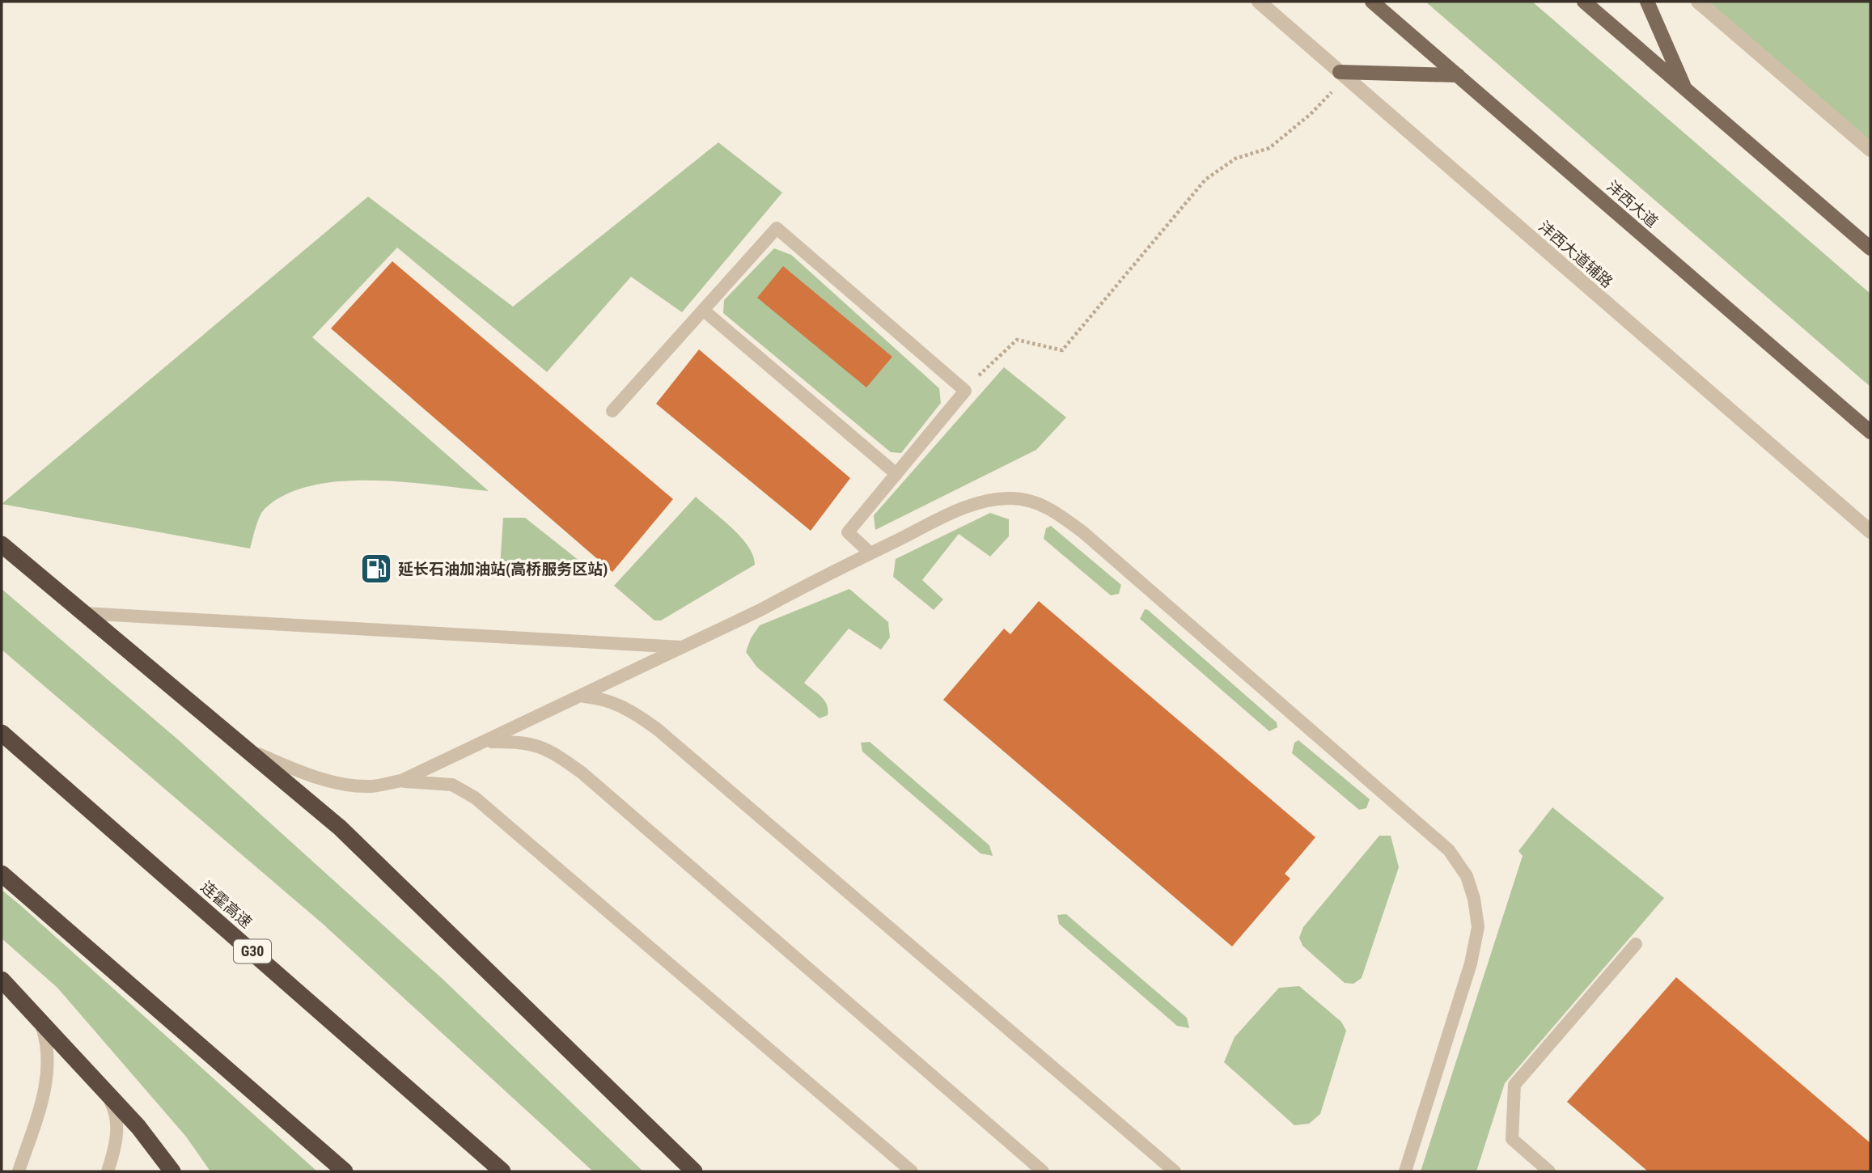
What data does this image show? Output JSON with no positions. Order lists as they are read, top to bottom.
{
  "streets": {
    "highway": ["连霍高速", "G30"],
    "main road": ["沣西大道"],
    "street": ["沣西大道辅路"]
  },
  "places": {
    "fuel station": ["延长石油加油站(高桥服务区站)"]
  }
}
